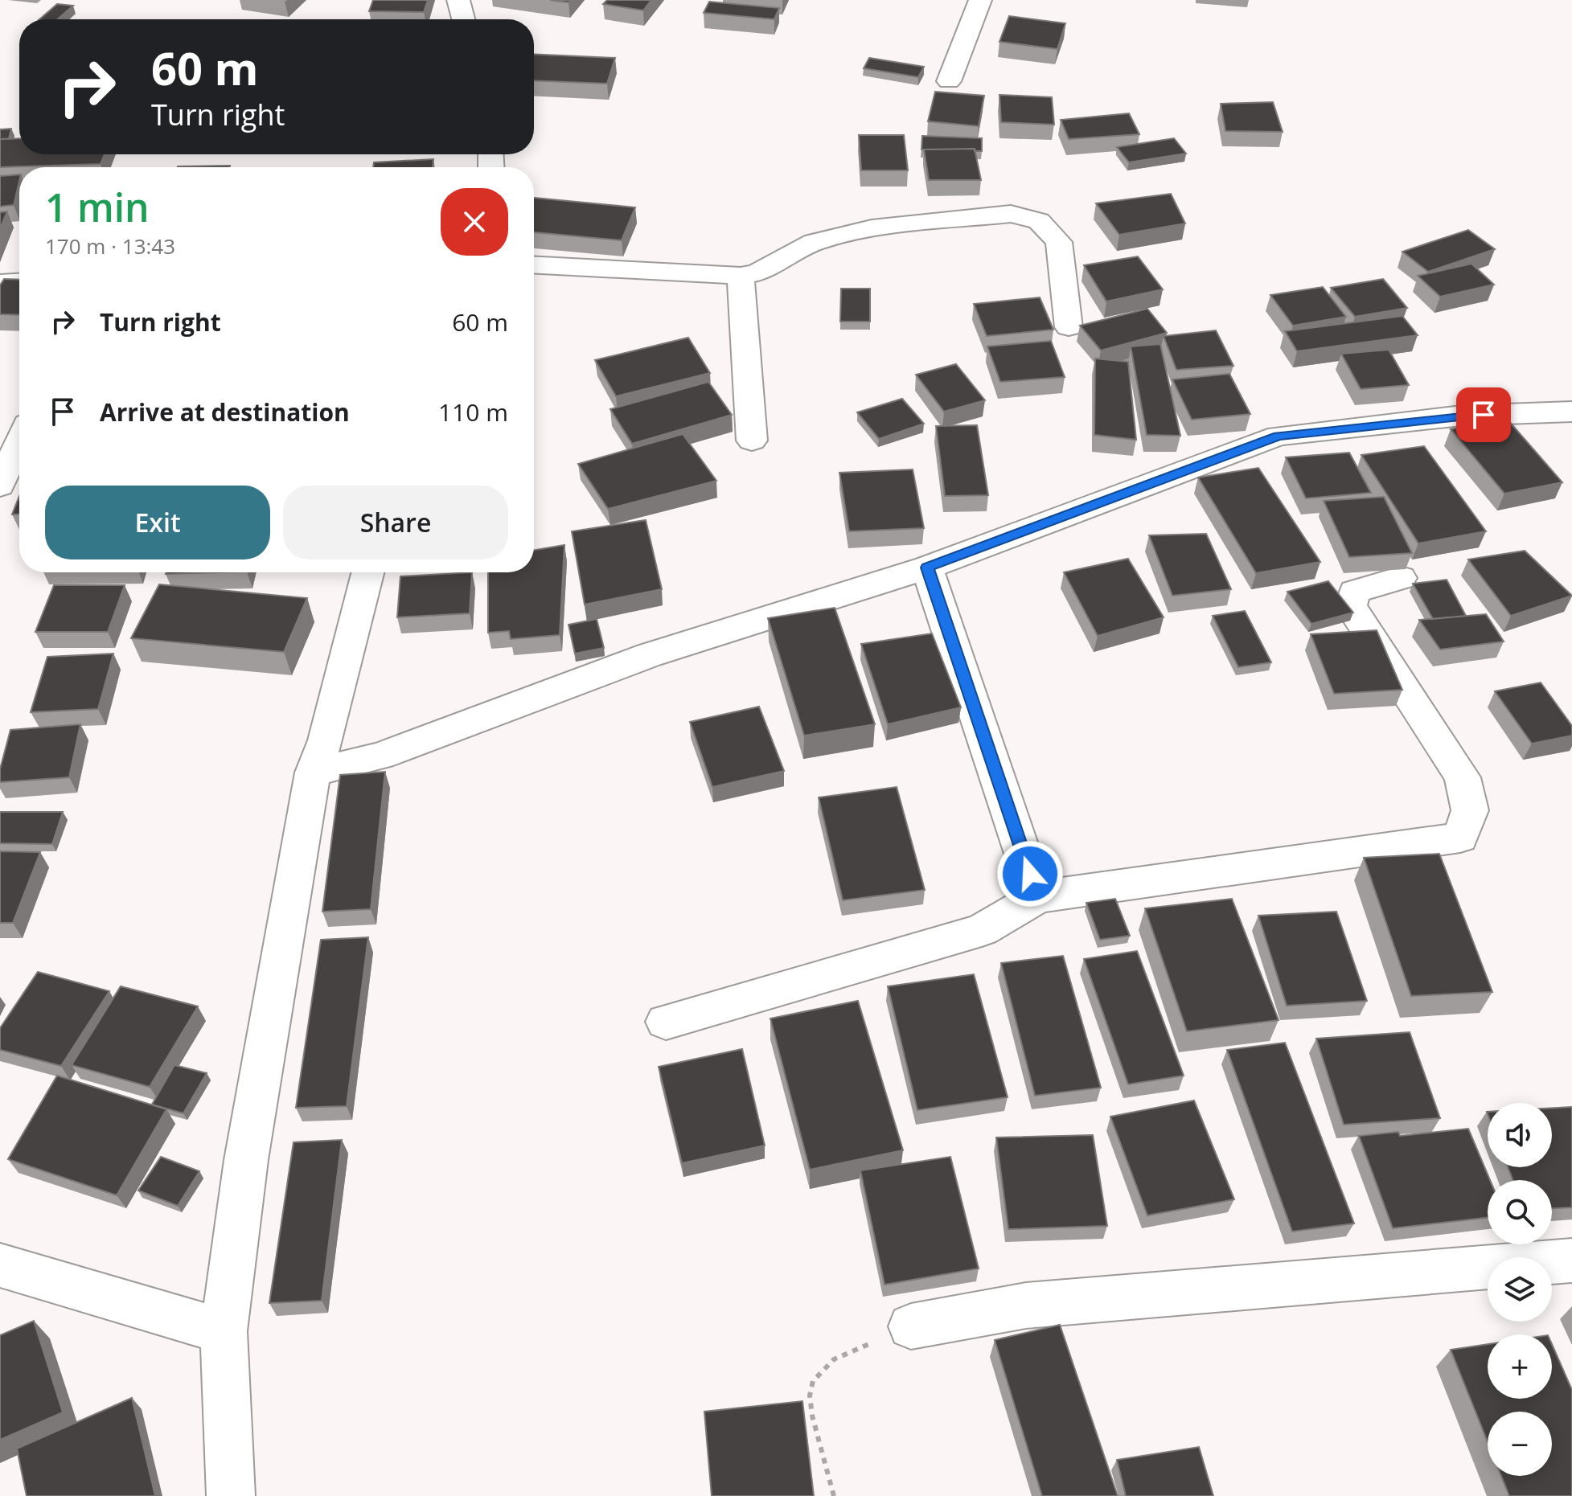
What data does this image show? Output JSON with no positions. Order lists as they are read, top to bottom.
{
  "page": {
    "turn": ["60 m", "Turn right"],
    "heading": ["1 min", "170 m · 13:43"],
    "list": [
      {
        "name": "Turn right",
        "value": "60 m"
      },
      {
        "name": "Arrive at destination",
        "value": "110 m"
      }
    ],
    "buttons": ["Exit", "Share"],
    "map_buttons": ["+", "−"]
  }
}
